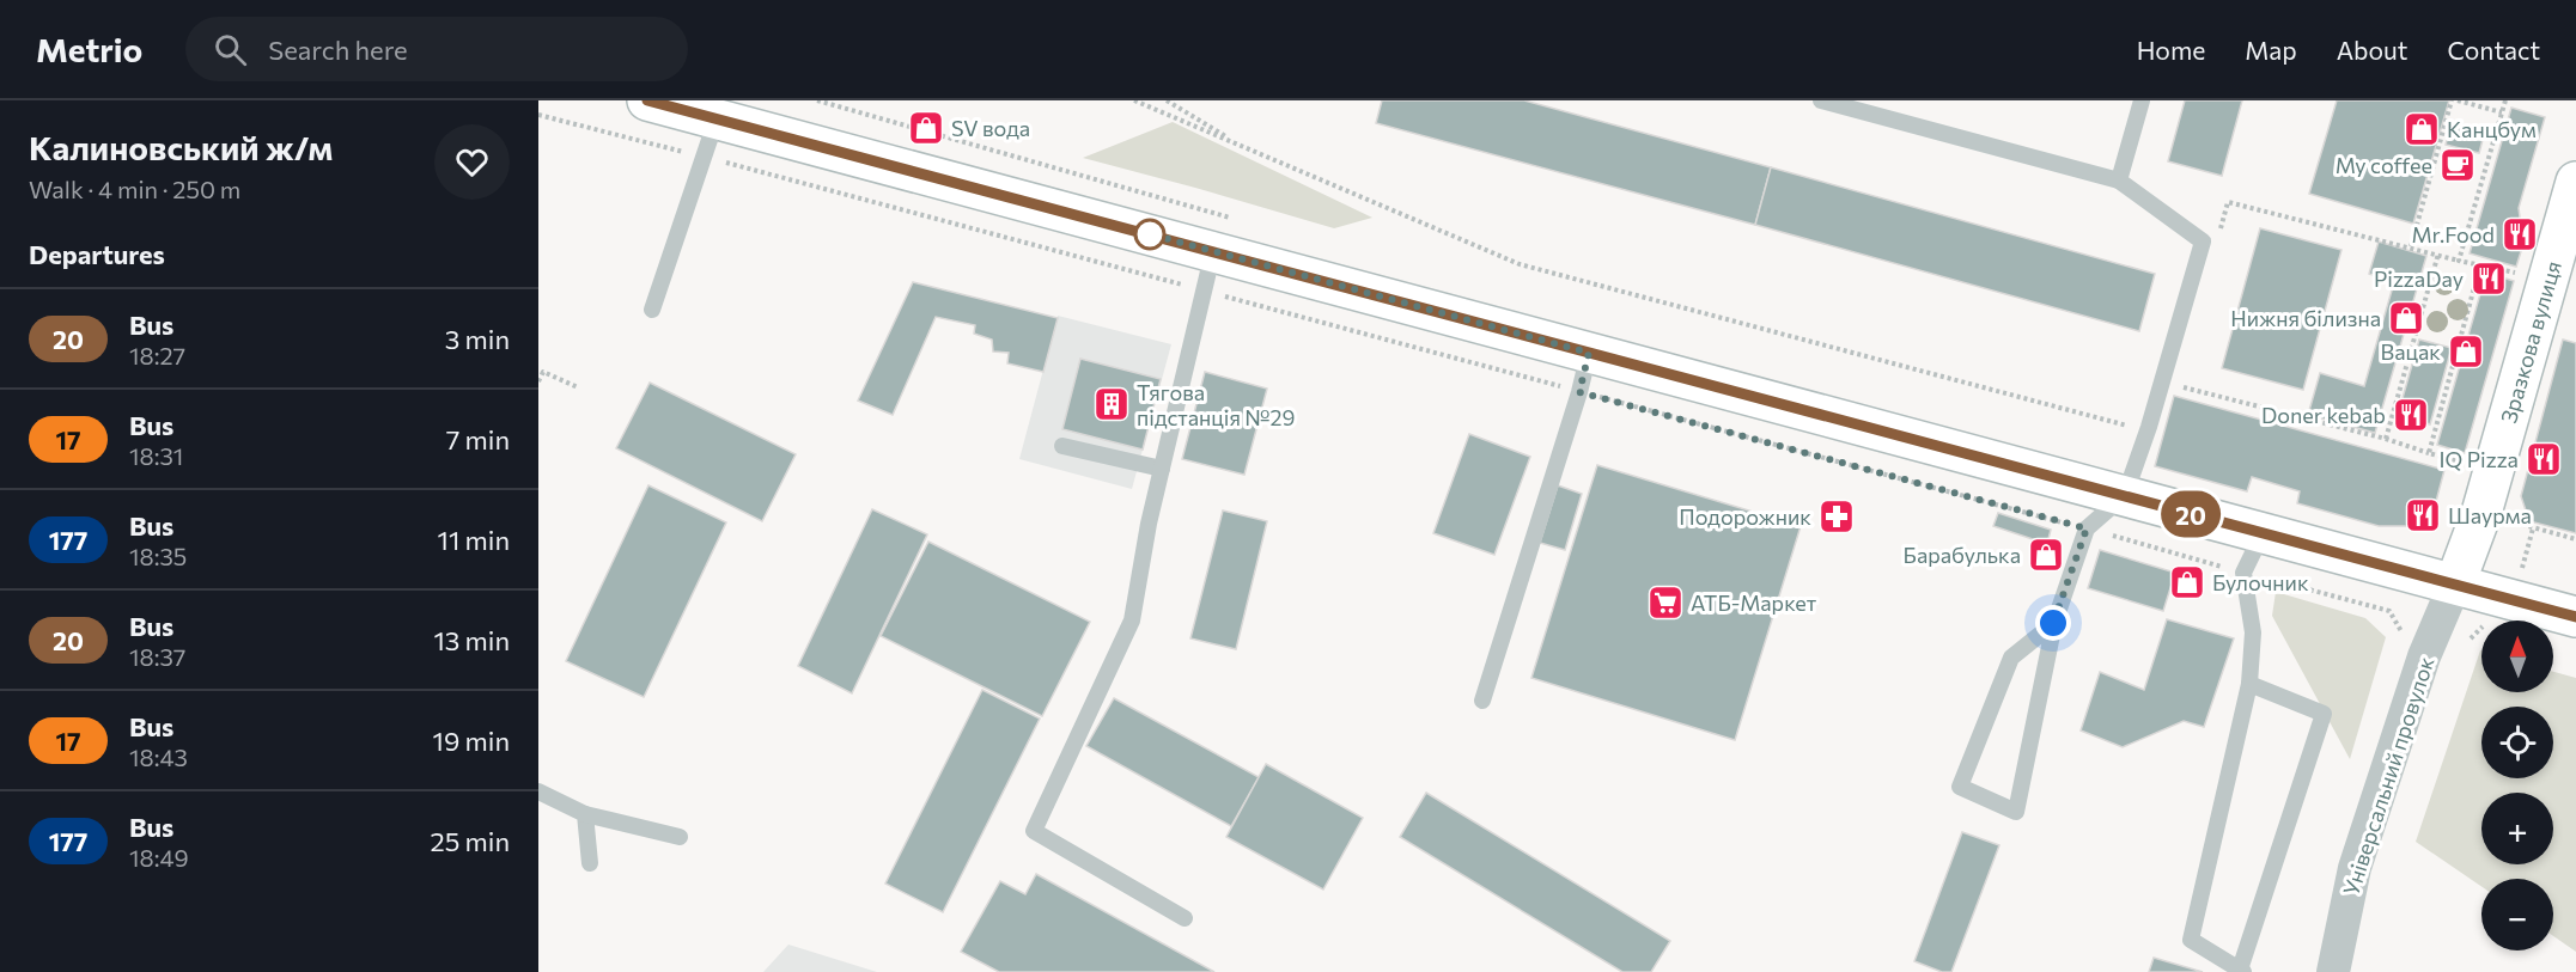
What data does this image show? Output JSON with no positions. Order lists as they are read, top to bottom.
{
  "streets": {
    "main road": ["Зразкова вулиця"],
    "street": ["Універсальний провулок"]
  },
  "crossings": [
    ["Зразкова вулиця", "Універсальний провулок"]
  ],
  "places": {
    "shop": [
      "SV вода",
      "Канцбум",
      "Нижня білизна",
      "Вацак",
      "Барабулька",
      "Булочник"
    ],
    "cafe": ["My coffee"],
    "restaurant": [
      "Mr.Food",
      "PizzaDay",
      "Doner kebab",
      "IQ Pizza",
      "Шаурма"
    ],
    "building": ["Тягова пiдстанцiя №29"],
    "pharmacy": ["Подорожник"],
    "supermarket": ["АТБ-Маркет"]
  },
  "lines": ["bus line 20"],
  "north": "top",
  "page": {
    "header": "Metrio",
    "search": "Search here",
    "nav": [
      "Home",
      "Map",
      "About",
      "Contact"
    ],
    "heading": [
      ["Калиновський ж/м", "Walk · 4 min · 250 m"],
      "Departures"
    ],
    "on_map": "20",
    "list": [
      {
        "mark": "20",
        "name": "Bus",
        "note": "18:27",
        "value": "3 min"
      },
      {
        "mark": "17",
        "name": "Bus",
        "note": "18:31",
        "value": "7 min"
      },
      {
        "mark": "177",
        "name": "Bus",
        "note": "18:35",
        "value": "11 min"
      },
      {
        "mark": "20",
        "name": "Bus",
        "note": "18:37",
        "value": "13 min"
      },
      {
        "mark": "17",
        "name": "Bus",
        "note": "18:43",
        "value": "19 min"
      },
      {
        "mark": "177",
        "name": "Bus",
        "note": "18:49",
        "value": "25 min"
      }
    ],
    "map_buttons": ["+", "−"]
  }
}
